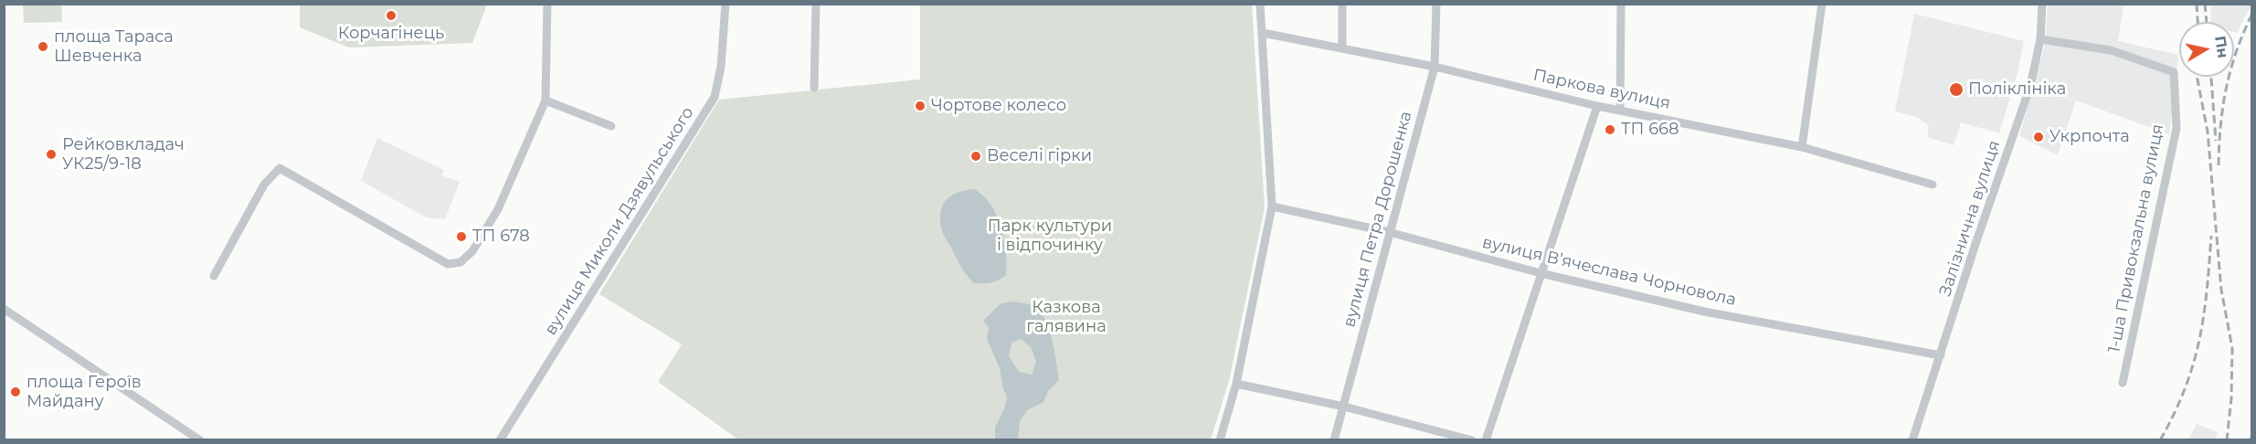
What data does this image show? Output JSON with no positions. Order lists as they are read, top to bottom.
{
  "streets": {
    "street": [
      "Паркова вулиця",
      "Залізнична вулиця",
      "вулиця Петра Дорошенка",
      "вулиця Миколи Дзявульського",
      "1-ша Привокзальна вулиця",
      "вулиця Вʼячеслава Чорновола"
    ]
  },
  "crossings": [
    ["Паркова вулиця", "вулиця Петра Дорошенка"],
    ["Залізнична вулиця", "1-ша Привокзальна вулиця"],
    ["Залізнична вулиця", "вулиця Вʼячеслава Чорновола"],
    ["вулиця Петра Дорошенка", "вулиця Вʼячеслава Чорновола"]
  ],
  "parks": ["Парк культури і відпочинку", "Казкова галявина"],
  "places": [
    "Корчагінець",
    "площа Тараса Шевченка",
    "Поліклініка",
    "Чортове колесо",
    "ТП 668",
    "Укрпочта",
    "Рейковкладач УК25/9-18",
    "Веселі гірки",
    "ТП 678",
    "площа Героїв Майдану"
  ],
  "north": "right"
}
